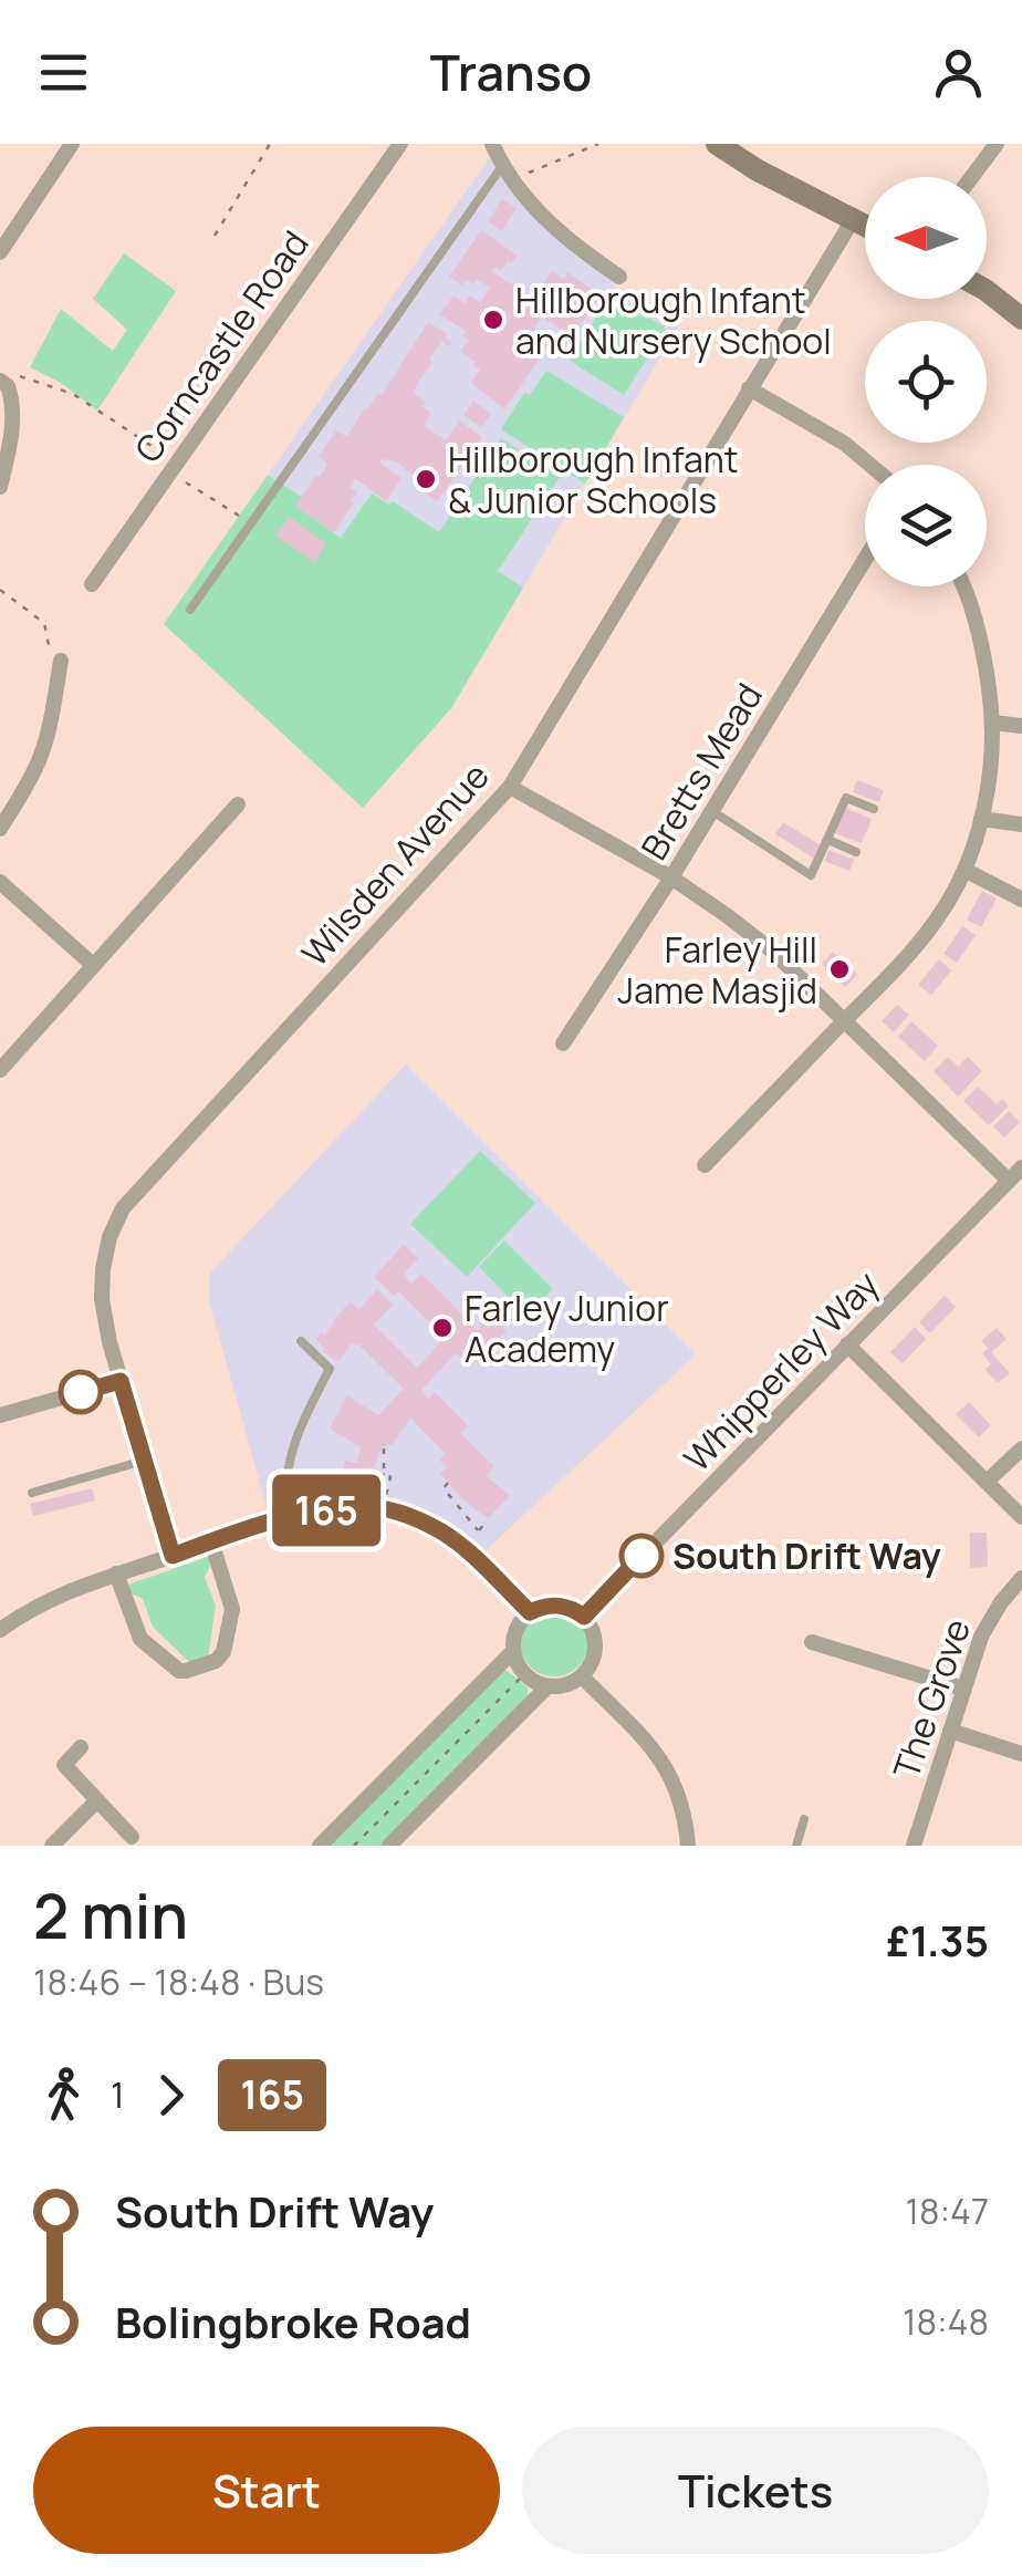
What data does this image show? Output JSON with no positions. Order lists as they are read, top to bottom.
{
  "streets": {
    "street": [
      "Corncastle Road",
      "Bretts Mead",
      "Wilsden Avenue",
      "Whipperley Way",
      "The Grove"
    ]
  },
  "places": [
    "Hillborough Infant and Nursery School",
    "Hillborough Infant & Junior Schools",
    "Farley Hill Jame Masjid",
    "Farley Junior Academy",
    "South Drift Way"
  ],
  "lines": ["bus line 165"],
  "north": "left",
  "page": {
    "header": "Transo",
    "on_map": "165",
    "heading": ["2 min", "18:46 – 18:48 · Bus", "£1.35"],
    "legs": ["1", "165"],
    "list": [
      {
        "name": "South Drift Way",
        "value": "18:47"
      },
      {
        "name": "Bolingbroke Road",
        "value": "18:48"
      }
    ],
    "buttons": ["Start", "Tickets"]
  }
}
